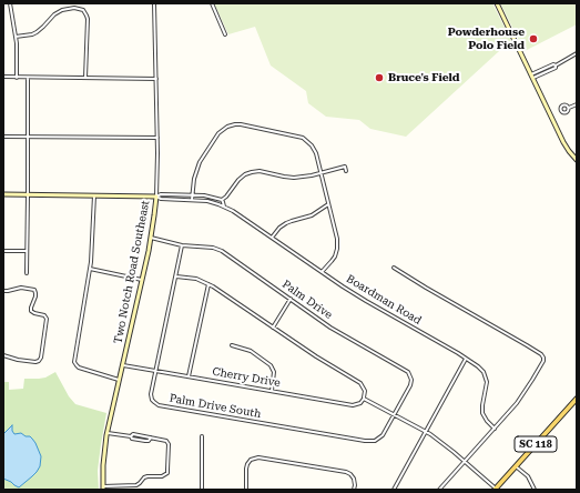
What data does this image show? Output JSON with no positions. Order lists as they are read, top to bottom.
{
  "streets": {
    "main road": ["SC 118"],
    "street": [
      "Two Notch Road Southeast",
      "Palm Drive",
      "Boardman Road",
      "Cherry Drive",
      "Palm Drive South"
    ]
  },
  "crossings": [
    ["Two Notch Road Southeast", "Palm Drive"],
    ["Two Notch Road Southeast", "Boardman Road"],
    ["Two Notch Road Southeast", "Cherry Drive"],
    ["Palm Drive", "Palm Drive South"],
    ["Cherry Drive", "Palm Drive South"]
  ],
  "places": ["Powderhouse Polo Field", "Bruce's Field"]
}
